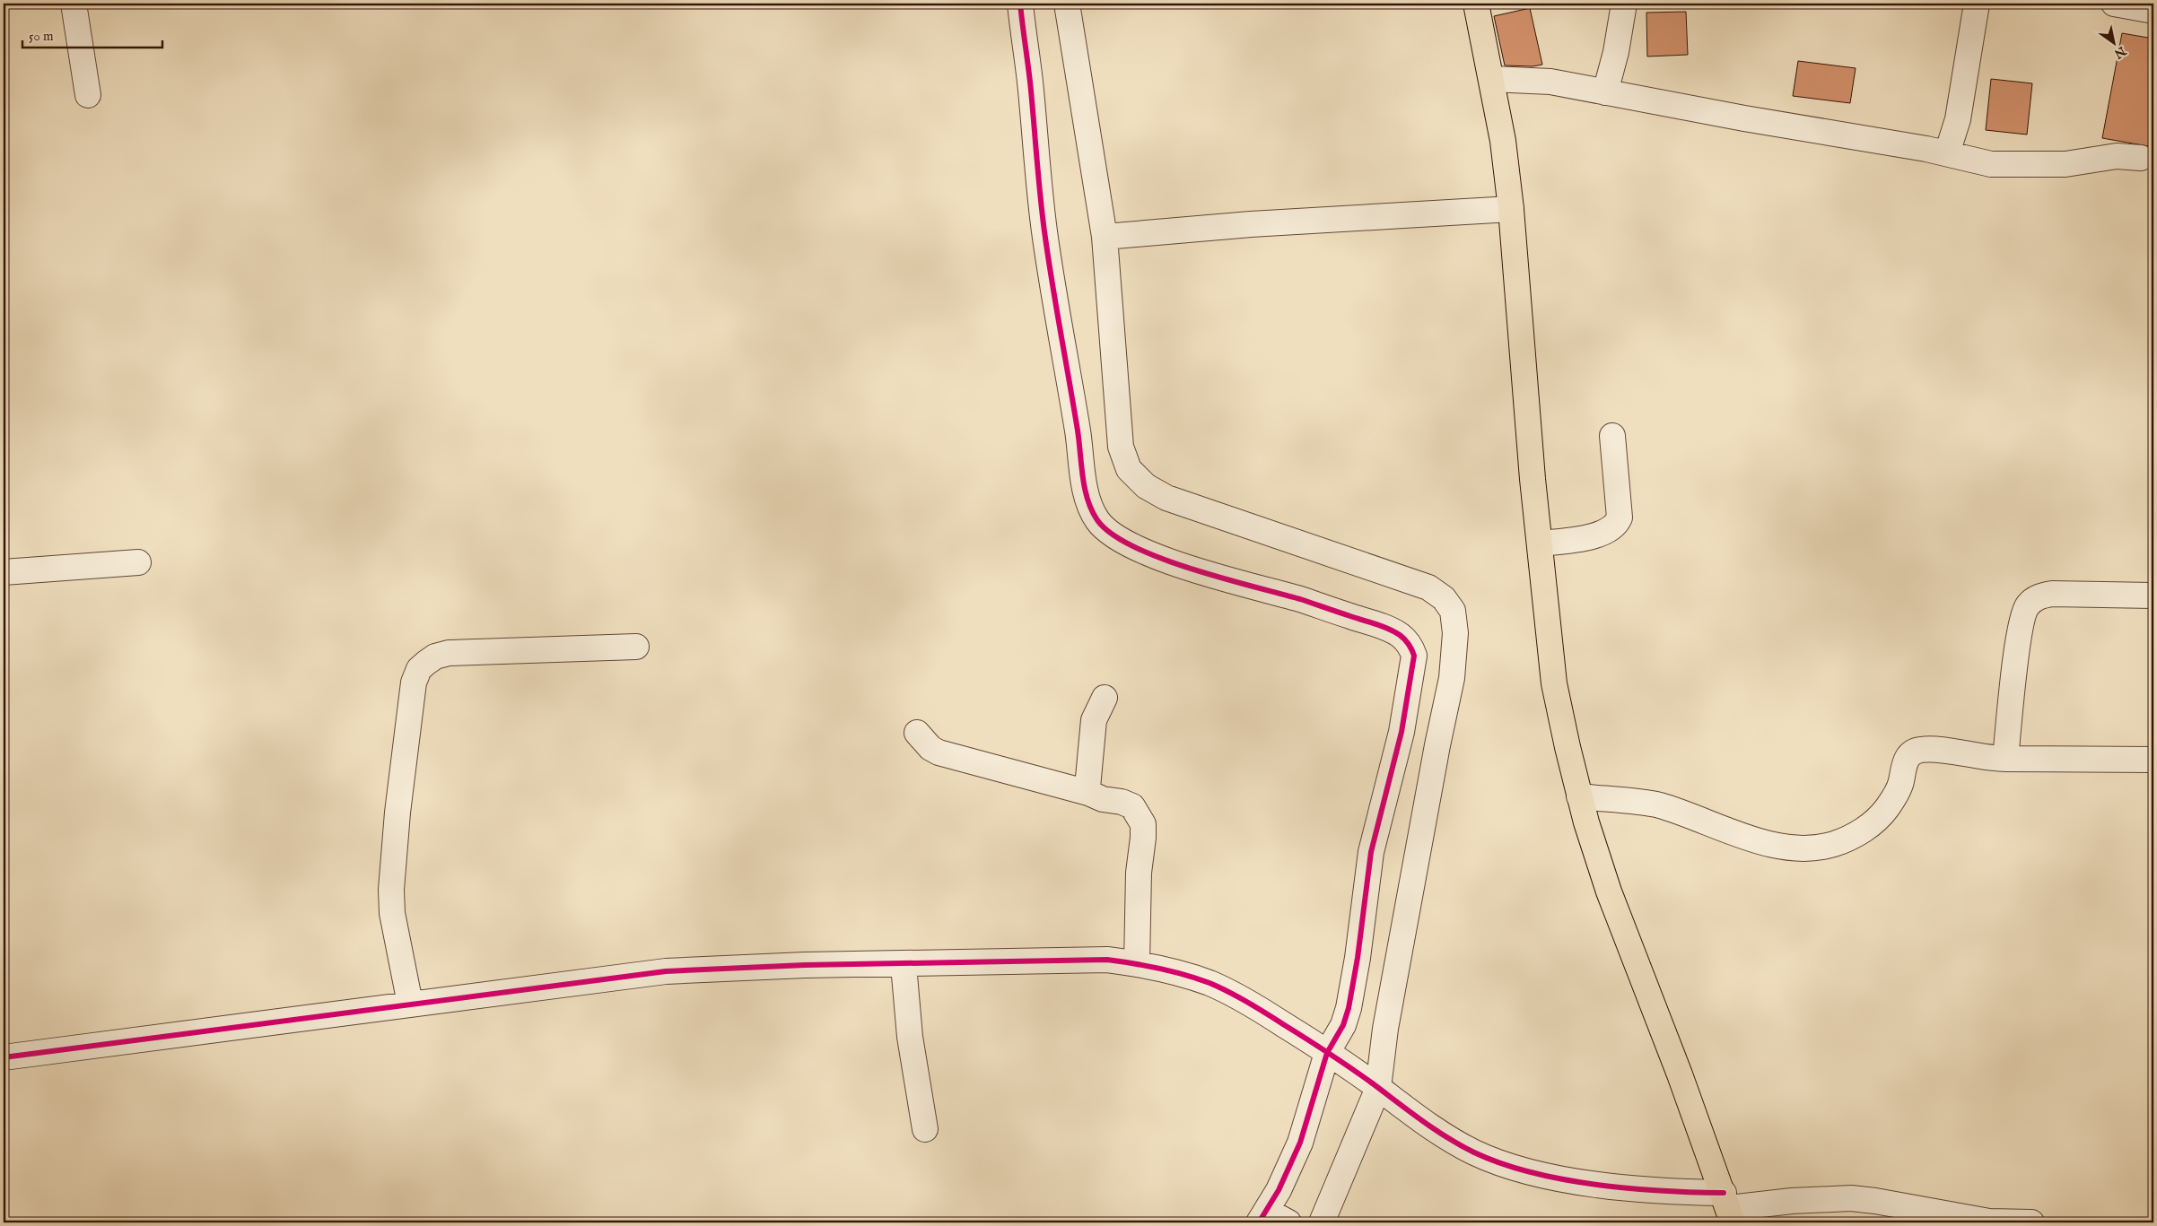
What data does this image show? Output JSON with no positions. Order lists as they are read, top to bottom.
{
  "scale_bar": "50 m",
  "north": "bottom right"
}
